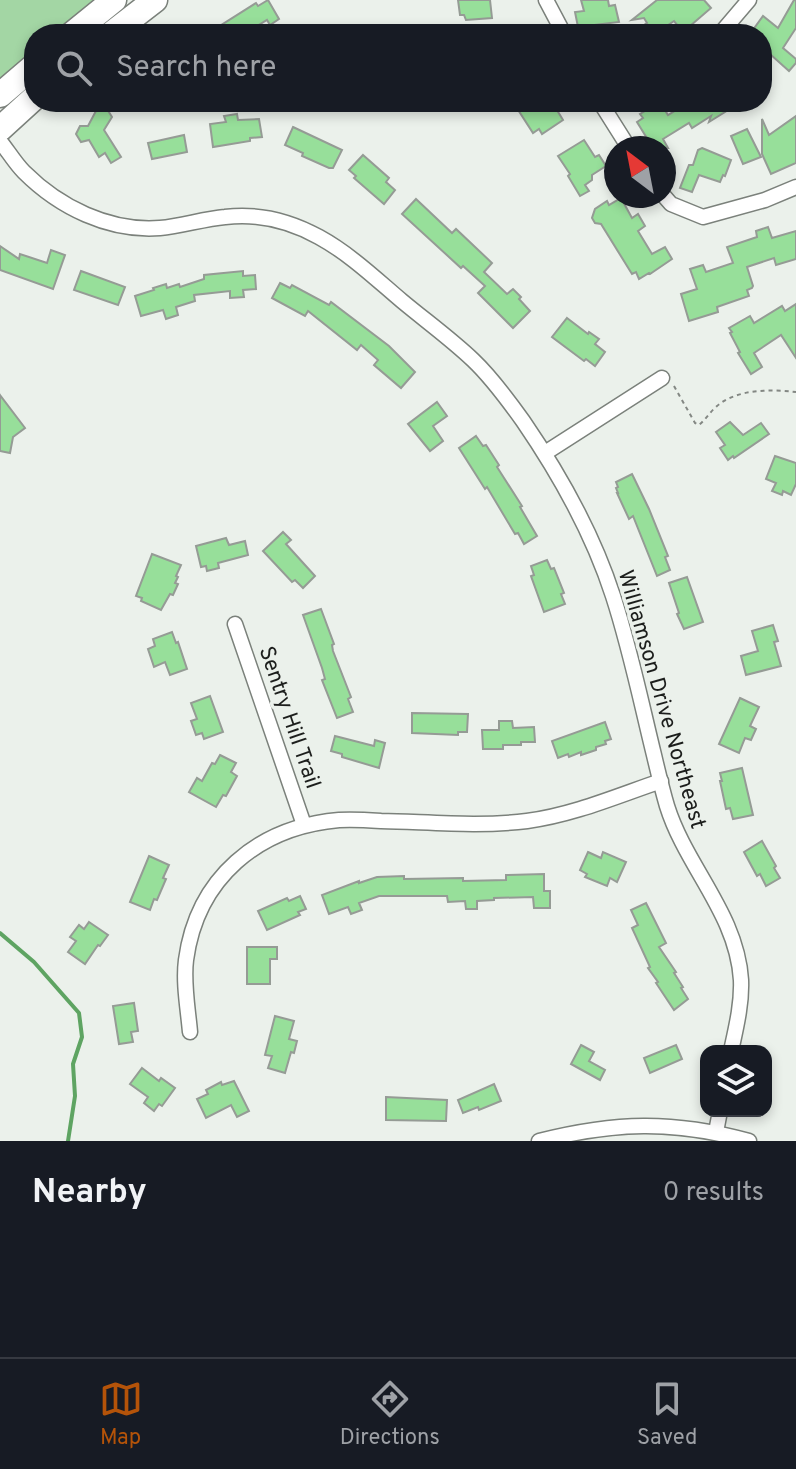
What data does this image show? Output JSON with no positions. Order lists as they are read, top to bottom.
{
  "streets": {
    "street": ["Williamson Drive Northeast", "Sentry Hill Trail"]
  },
  "north": "top left",
  "page": {
    "search": "Search here",
    "heading": ["Nearby", "0 results"],
    "nav": ["Map", "Directions", "Saved"]
  }
}
